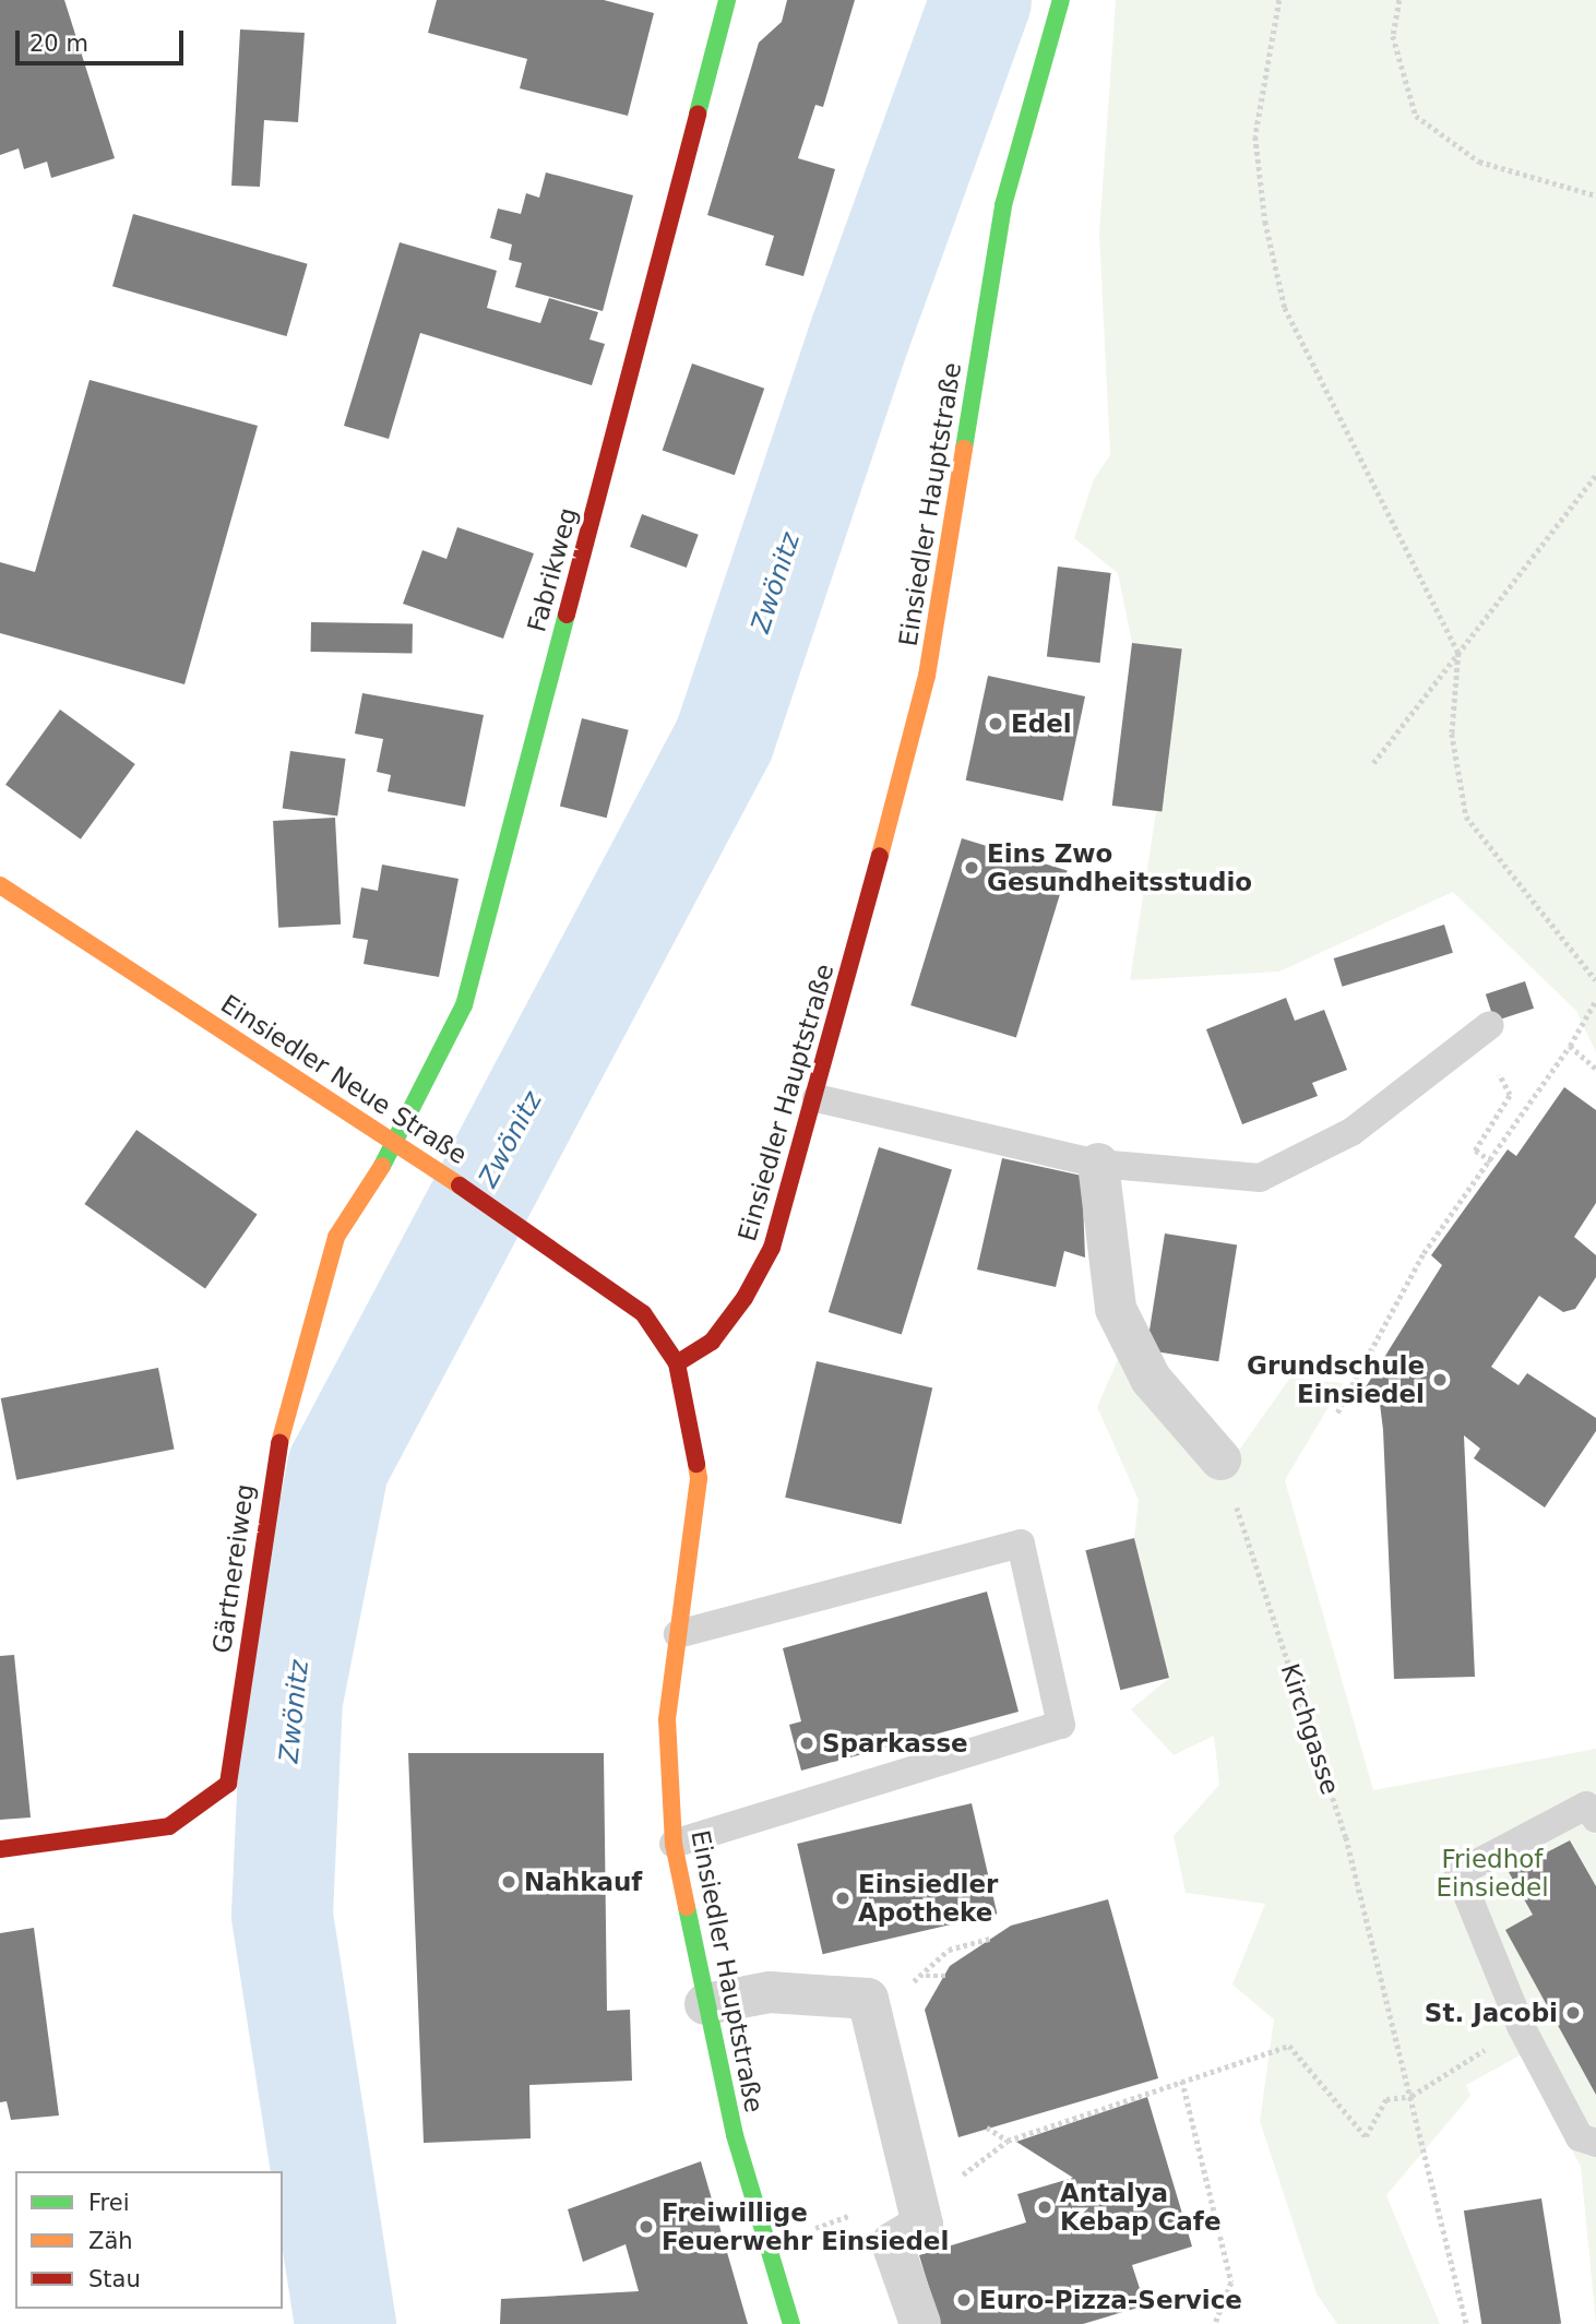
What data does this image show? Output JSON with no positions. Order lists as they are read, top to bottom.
{
  "streets": {
    "street": [
      "Einsiedler Hauptstraße",
      "Fabrikweg",
      "Einsiedler Neue Straße",
      "Gärtnereiweg"
    ],
    "path": ["Kirchgasse"]
  },
  "crossings": [
    ["Einsiedler Hauptstraße", "Einsiedler Neue Straße"],
    ["Fabrikweg", "Einsiedler Neue Straße"],
    ["Fabrikweg", "Gärtnereiweg"],
    ["Einsiedler Neue Straße", "Gärtnereiweg"]
  ],
  "water": ["Zwönitz"],
  "parks": ["Friedhof Einsiedel"],
  "places": [
    "Edel",
    "Eins Zwo Gesundheitsstudio",
    "Grundschule Einsiedel",
    "Sparkasse",
    "Nahkauf",
    "Einsiedler Apotheke",
    "St. Jacobi",
    "Antalya Kebap Cafe",
    "Freiwillige Feuerwehr Einsiedel",
    "Euro-Pizza-Service"
  ],
  "legend": ["Frei", "Zäh", "Stau"],
  "scale_bar": "20 m"
}
